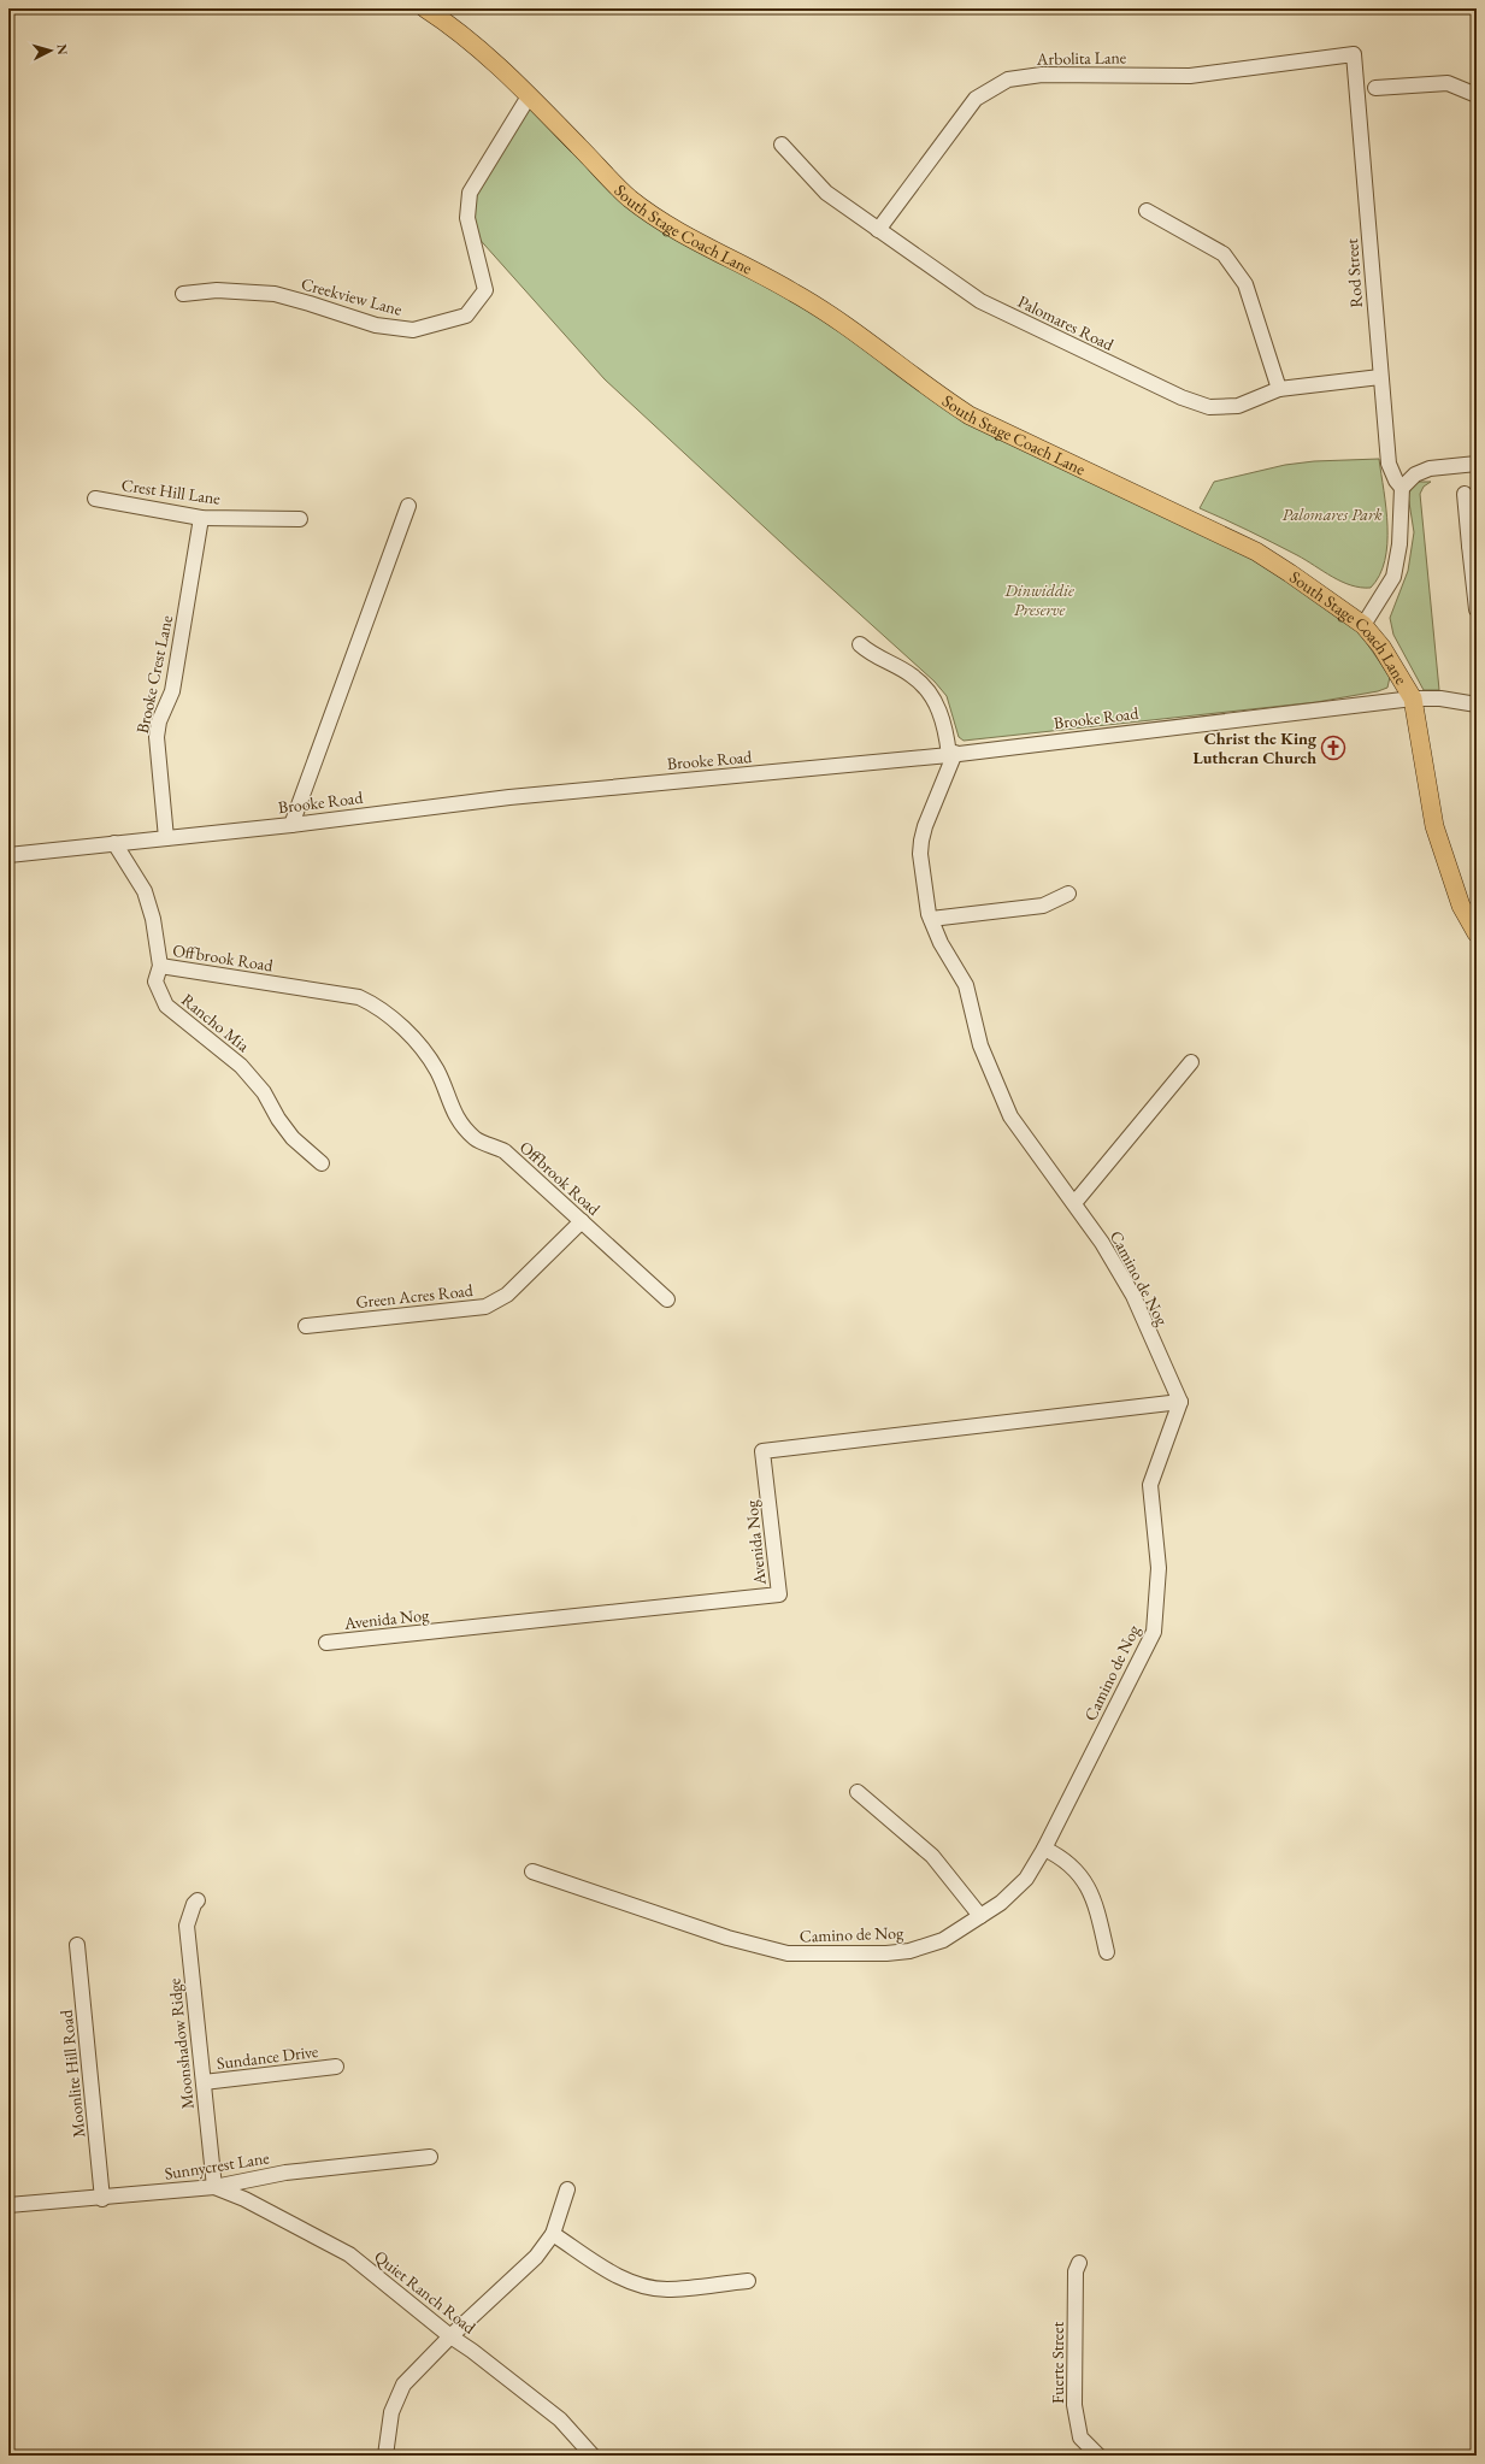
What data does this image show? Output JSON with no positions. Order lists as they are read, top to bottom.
{
  "streets": {
    "main road": ["South Stage Coach Lane"],
    "street": [
      "Arbolita Lane",
      "Rod Street",
      "Creekview Lane",
      "Palomares Road",
      "Crest Hill Lane",
      "Brooke Crest Lane",
      "Brooke Road",
      "Offbrook Road",
      "Rancho Mia",
      "Camino de Nog",
      "Green Acres Road",
      "Avenida Nog",
      "Moonshadow Ridge",
      "Sundance Drive",
      "Moonlite Hill Road",
      "Sunnycrest Lane",
      "Quiet Ranch Road",
      "Fuerte Street"
    ]
  },
  "crossings": [
    ["Arbolita Lane", "Rod Street"],
    ["Arbolita Lane", "Palomares Road"],
    ["South Stage Coach Lane", "Creekview Lane"],
    ["South Stage Coach Lane", "Brooke Road"],
    ["Rod Street", "Palomares Road"],
    ["Crest Hill Lane", "Brooke Crest Lane"],
    ["Brooke Crest Lane", "Brooke Road"],
    ["Brooke Road", "Rancho Mia"],
    ["Brooke Road", "Camino de Nog"],
    ["Offbrook Road", "Rancho Mia"],
    ["Offbrook Road", "Green Acres Road"],
    ["Camino de Nog", "Avenida Nog"],
    ["Moonshadow Ridge", "Sundance Drive"],
    ["Moonshadow Ridge", "Sunnycrest Lane"],
    ["Moonshadow Ridge", "Quiet Ranch Road"],
    ["Moonlite Hill Road", "Sunnycrest Lane"],
    ["Sunnycrest Lane", "Quiet Ranch Road"]
  ],
  "parks": ["Palomares Park", "Dinwiddie Preserve"],
  "places": {
    "church": ["Christ the King Lutheran Church"]
  },
  "north": "right"
}
